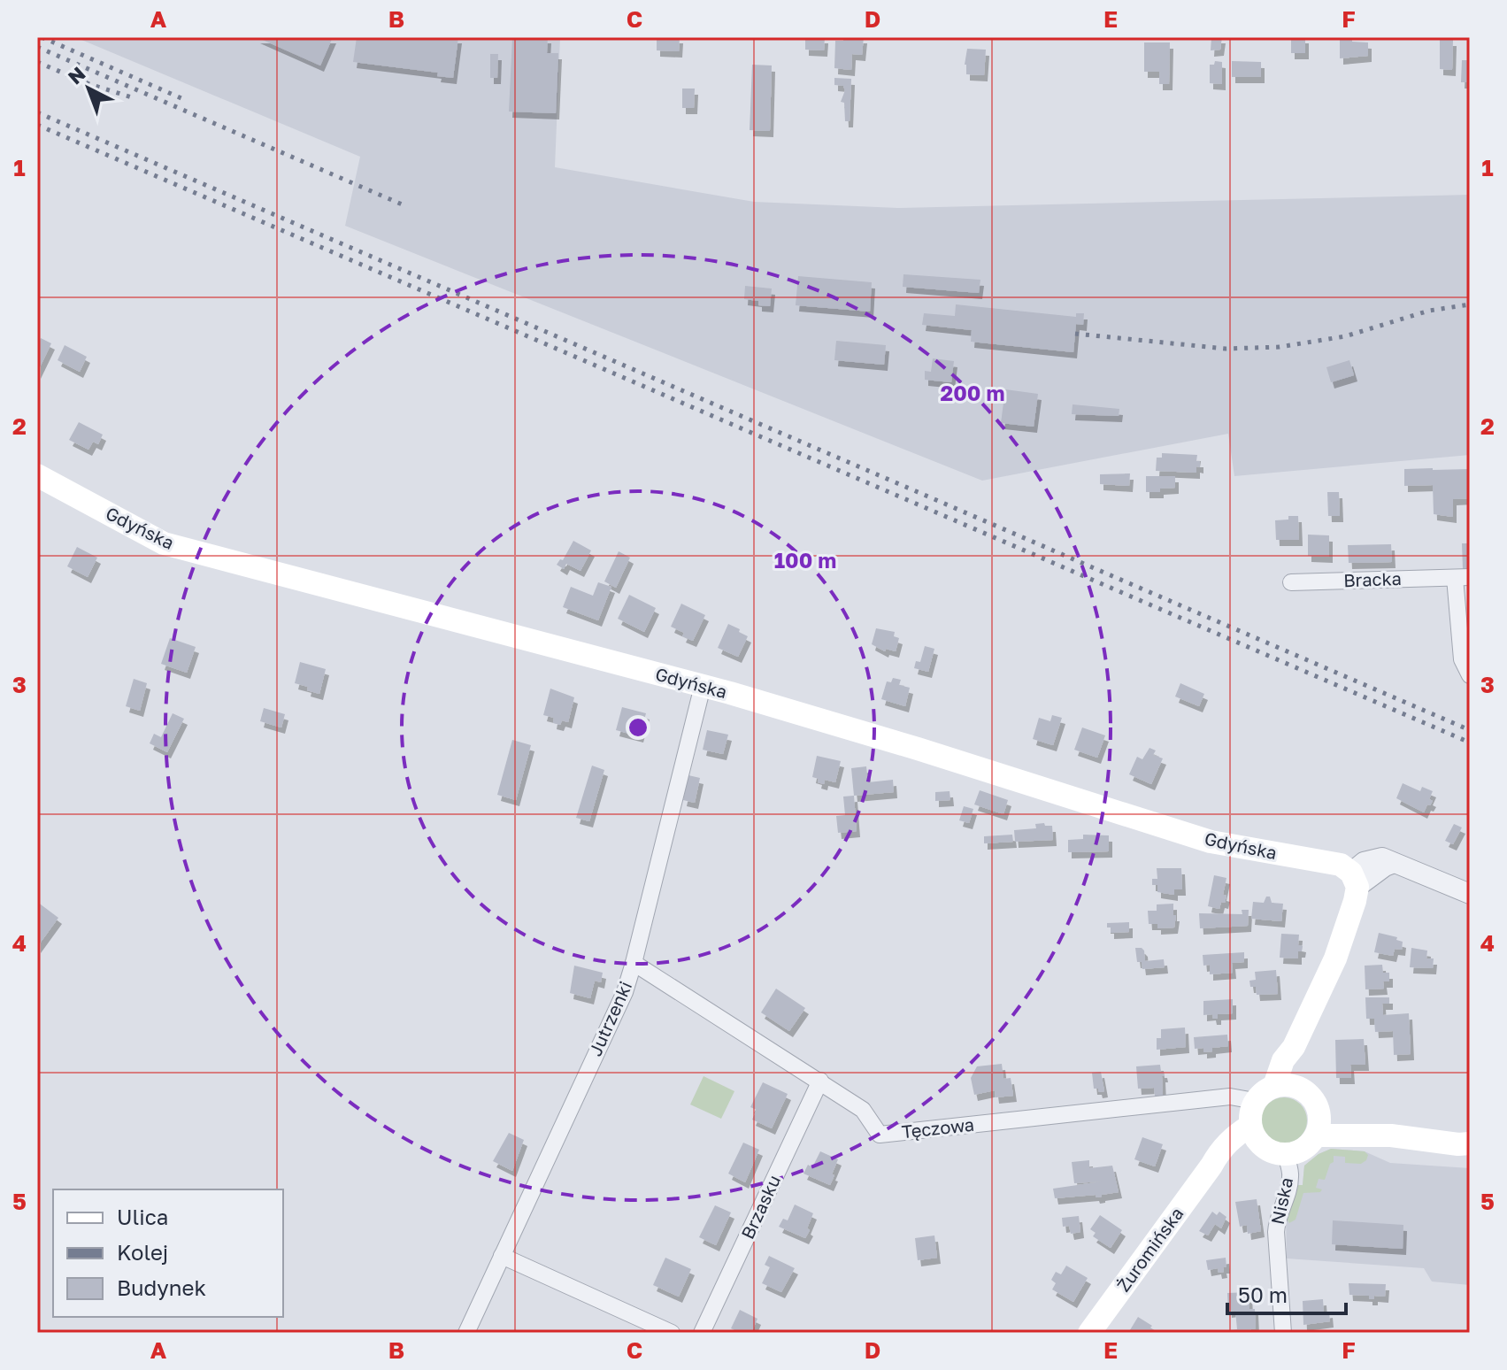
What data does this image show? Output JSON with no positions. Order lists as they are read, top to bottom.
{
  "streets": {
    "main road": ["Gdyńska", "Żuromińska"],
    "street": [
      "Bracka",
      "Jutrzenki",
      "Tęczowa",
      "Niska",
      "Brzasku"
    ]
  },
  "crossings": [
    ["Gdyńska", "Jutrzenki"],
    ["Jutrzenki", "Tęczowa"],
    ["Tęczowa", "Niska"],
    ["Tęczowa", "Brzasku"],
    ["Tęczowa", "Żuromińska"],
    ["Niska", "Żuromińska"]
  ],
  "legend": ["Ulica", "Kolej", "Budynek"],
  "scale_bar": "50 m",
  "north": "top left",
  "grid": {
    "columns": [
      "A",
      "B",
      "C",
      "D",
      "E",
      "F"
    ],
    "rows": [
      "1",
      "2",
      "3",
      "4",
      "5"
    ]
  },
  "rings": ["200 m", "100 m"]
}
